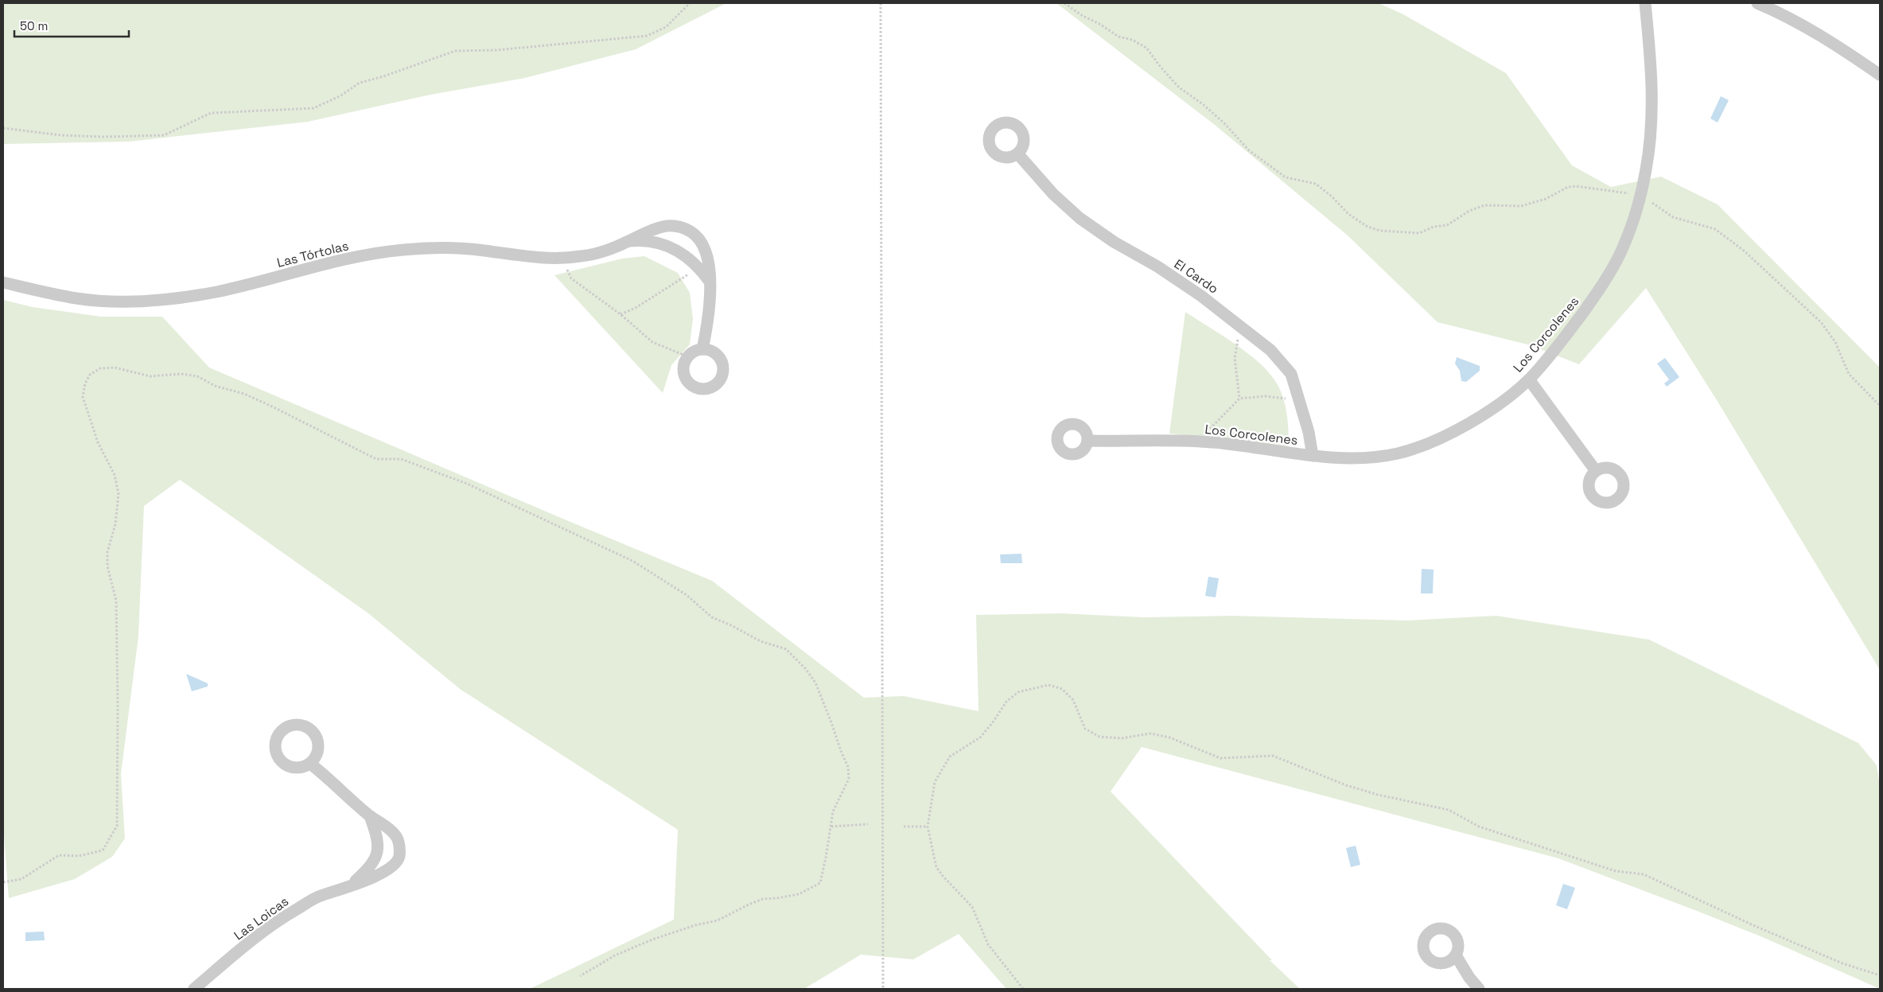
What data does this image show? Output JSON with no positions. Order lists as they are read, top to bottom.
{
  "streets": {
    "street": [
      "Las Tórtolas",
      "El Cardo",
      "Los Corcolenes",
      "Las Loicas"
    ]
  },
  "crossings": [
    ["El Cardo", "Los Corcolenes"]
  ],
  "scale_bar": "50 m"
}
